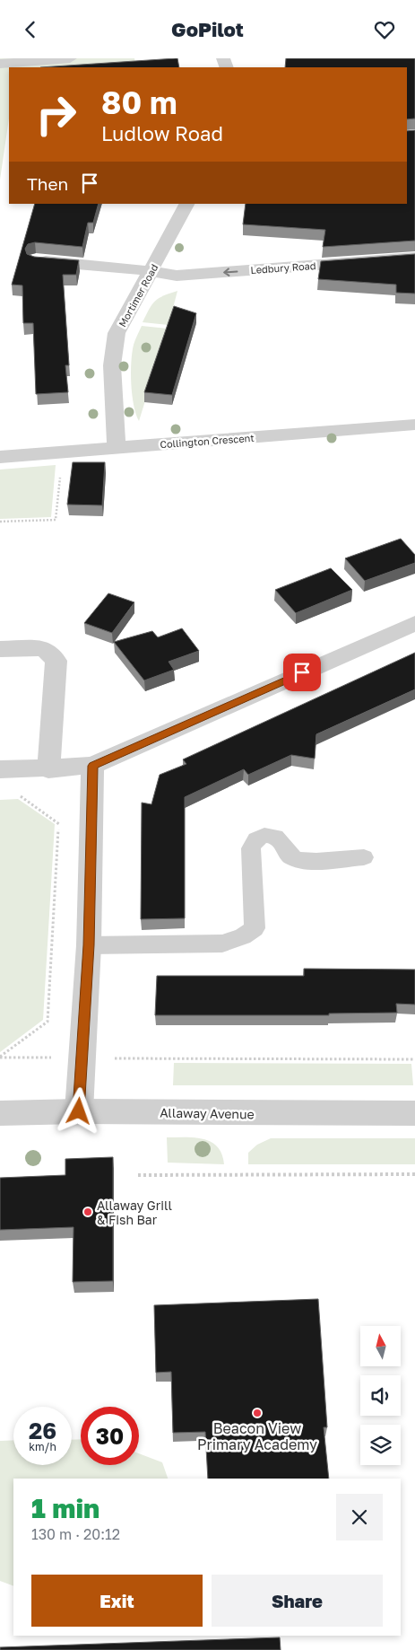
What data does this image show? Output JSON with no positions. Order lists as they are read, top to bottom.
{
  "streets": {
    "street": [
      "Ledbury Road",
      "Mortimer Road",
      "Collington Crescent",
      "Allaway Avenue"
    ]
  },
  "crossings": [
    ["Ledbury Road", "Mortimer Road"],
    ["Mortimer Road", "Collington Crescent"]
  ],
  "one_way": ["Ledbury Road"],
  "places": ["Allaway Grill & Fish Bar", "Beacon View Primary Academy"],
  "north": "top",
  "page": {
    "header": "GoPilot",
    "turn": ["80 m", "Ludlow Road"],
    "then": "Then",
    "speed": "26 km/h",
    "limit": "30",
    "heading": ["1 min", "130 m · 20:12"],
    "buttons": ["Exit", "Share"]
  }
}
